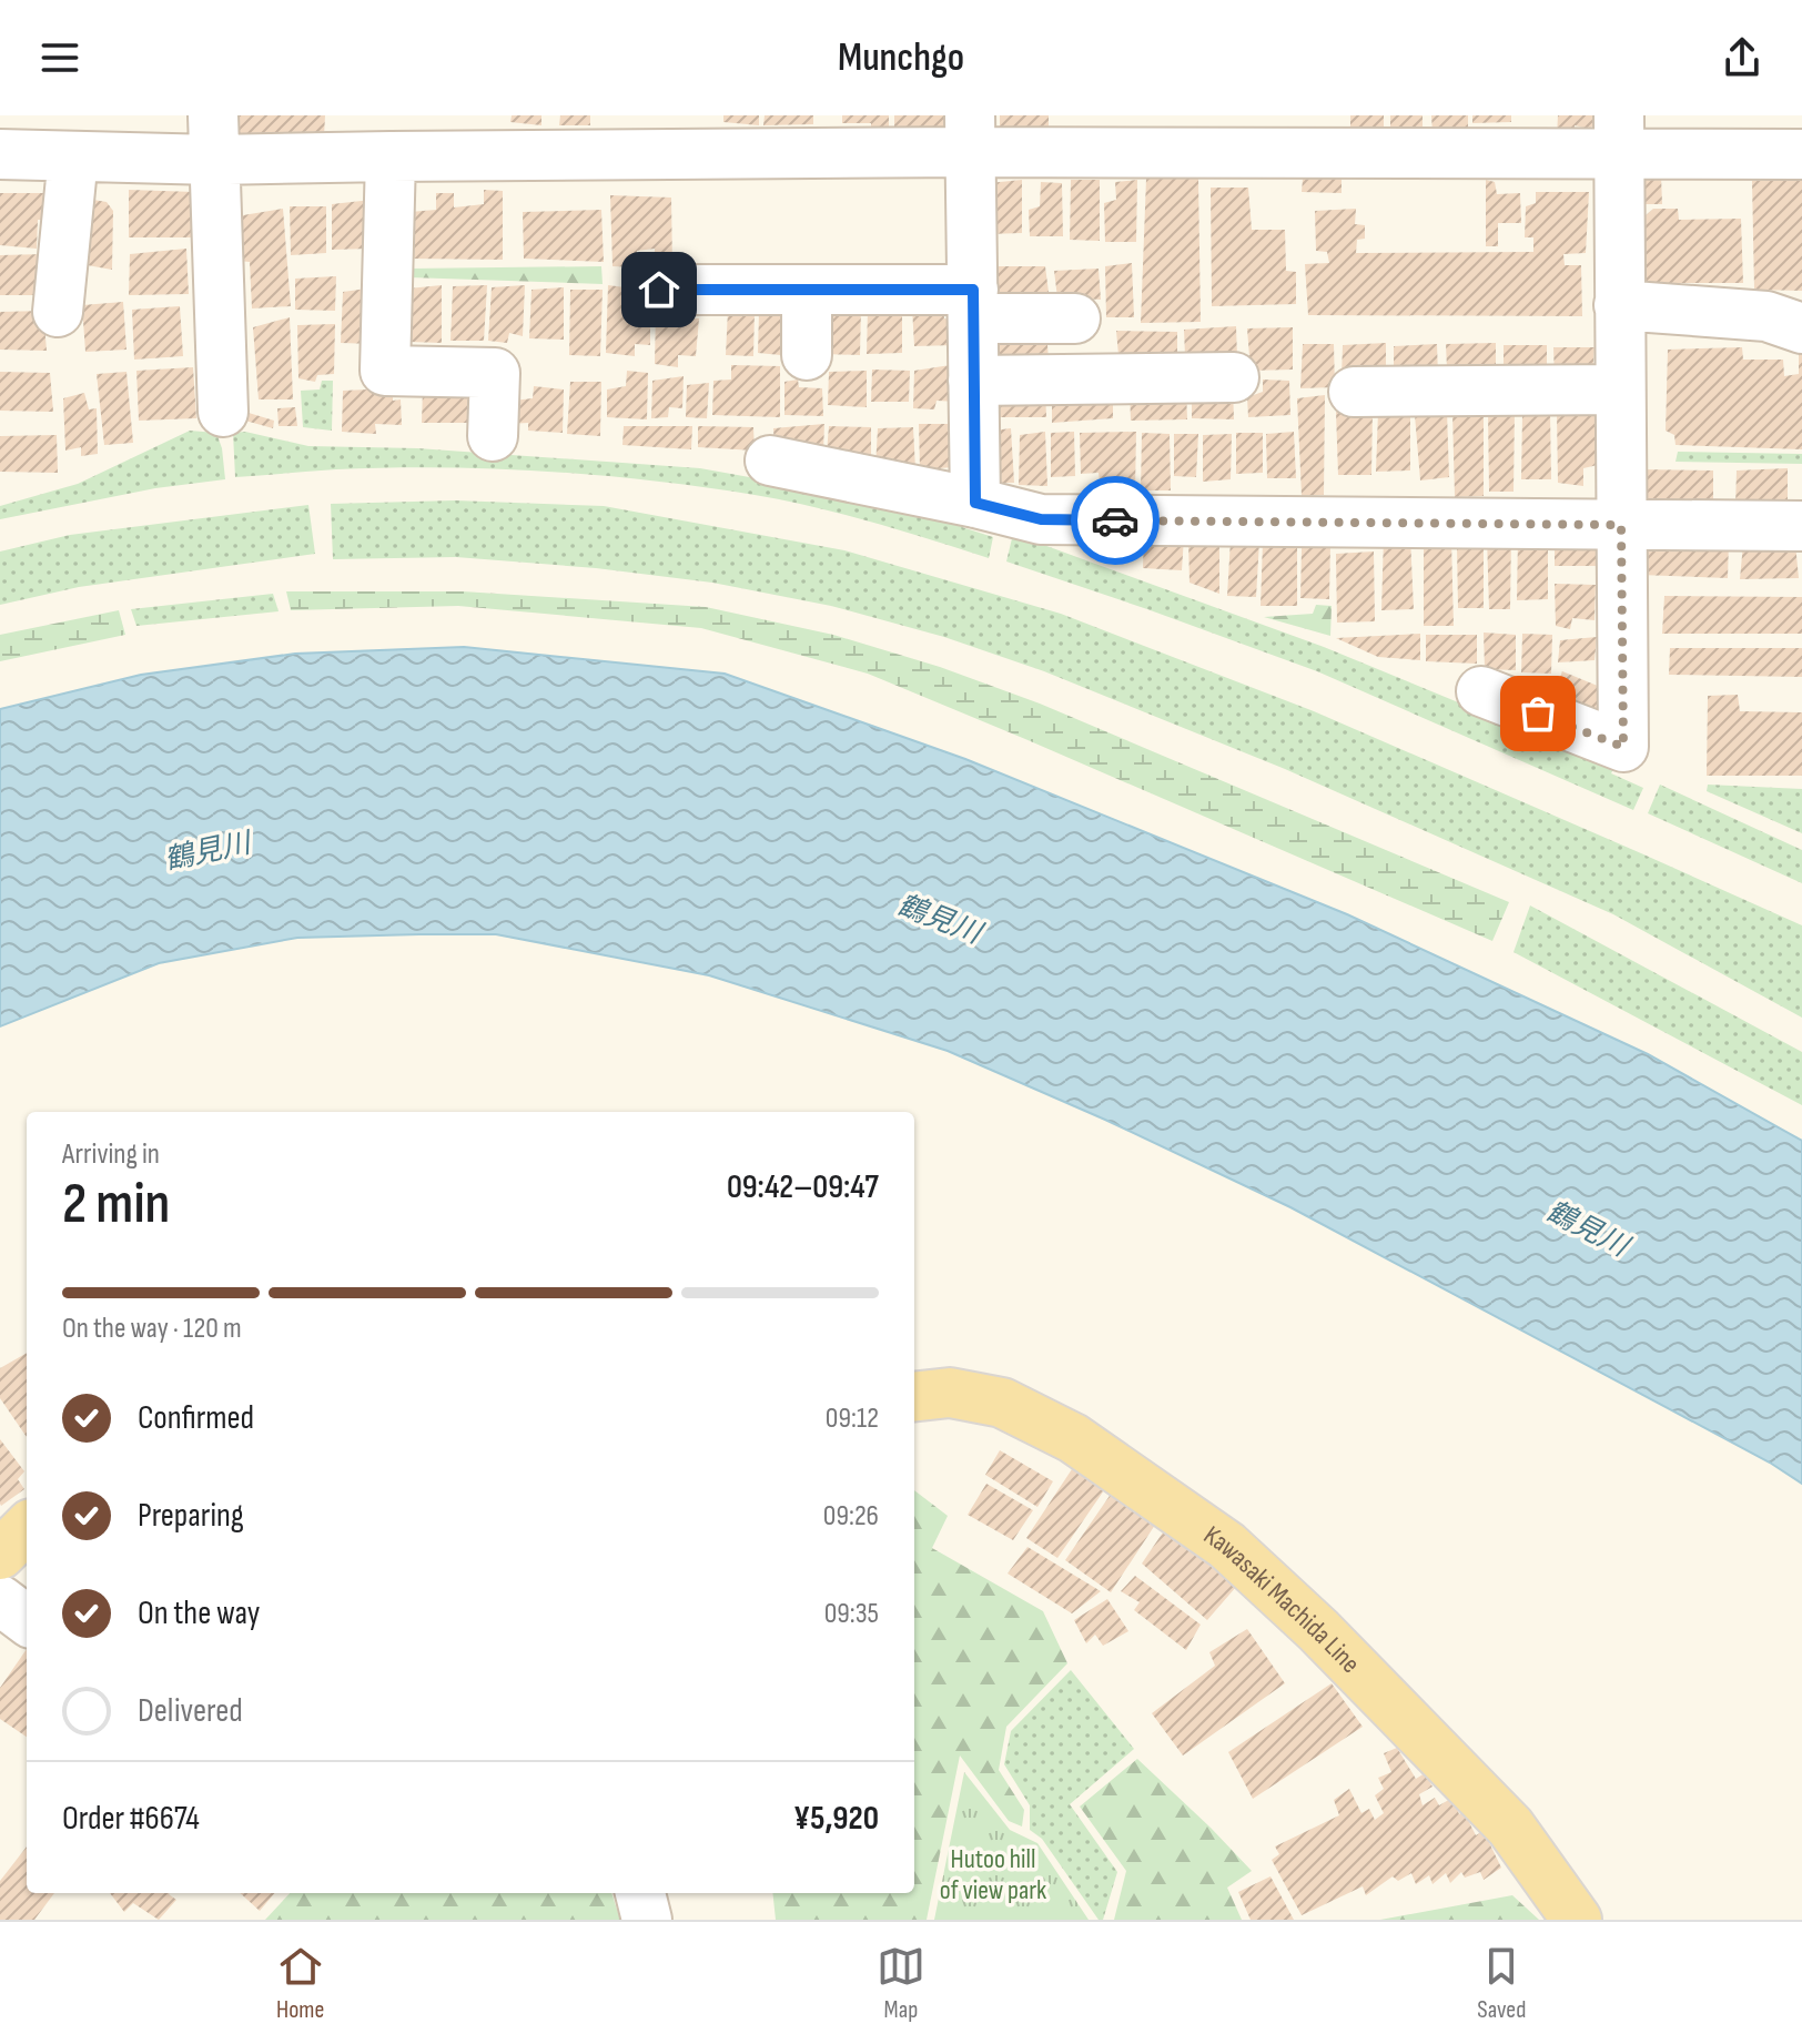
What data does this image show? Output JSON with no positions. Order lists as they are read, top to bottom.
{
  "streets": {
    "main road": ["Kawasaki Machida Line"]
  },
  "water": ["鶴見川"],
  "parks": ["Hutoo hill of view park"],
  "page": {
    "header": "Munchgo",
    "heading": ["2 min", "Arriving in", "09:42–09:47"],
    "panel": ["Order #6674", "¥5,920"],
    "bar": "On the way · 120 m",
    "list": [
      ["Confirmed", "09:12"],
      ["Preparing", "09:26"],
      ["On the way", "09:35"],
      "Delivered"
    ],
    "tabs": ["Home", "Map", "Saved"]
  }
}
